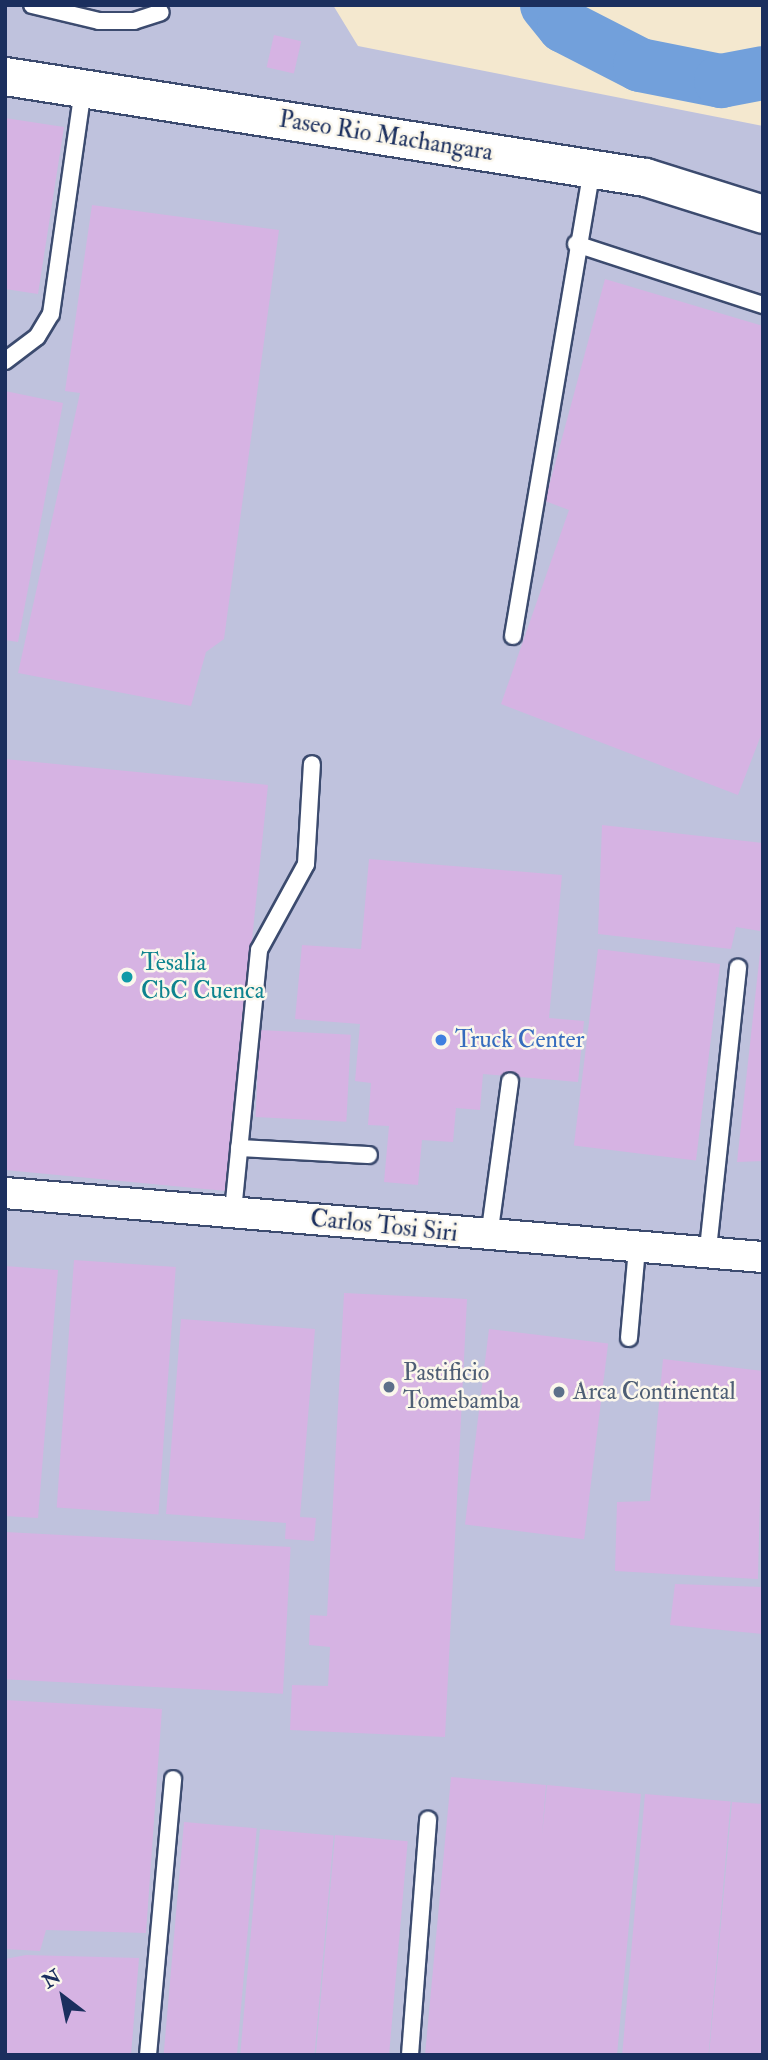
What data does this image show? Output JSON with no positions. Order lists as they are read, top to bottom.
{
  "streets": {
    "street": ["Paseo Rio Machangara", "Carlos Tosi Siri"]
  },
  "places": [
    "Tesalia CbC Cuenca",
    "Truck Center",
    "Pastificio Tomebamba",
    "Arca Continental"
  ],
  "north": "top left"
}
